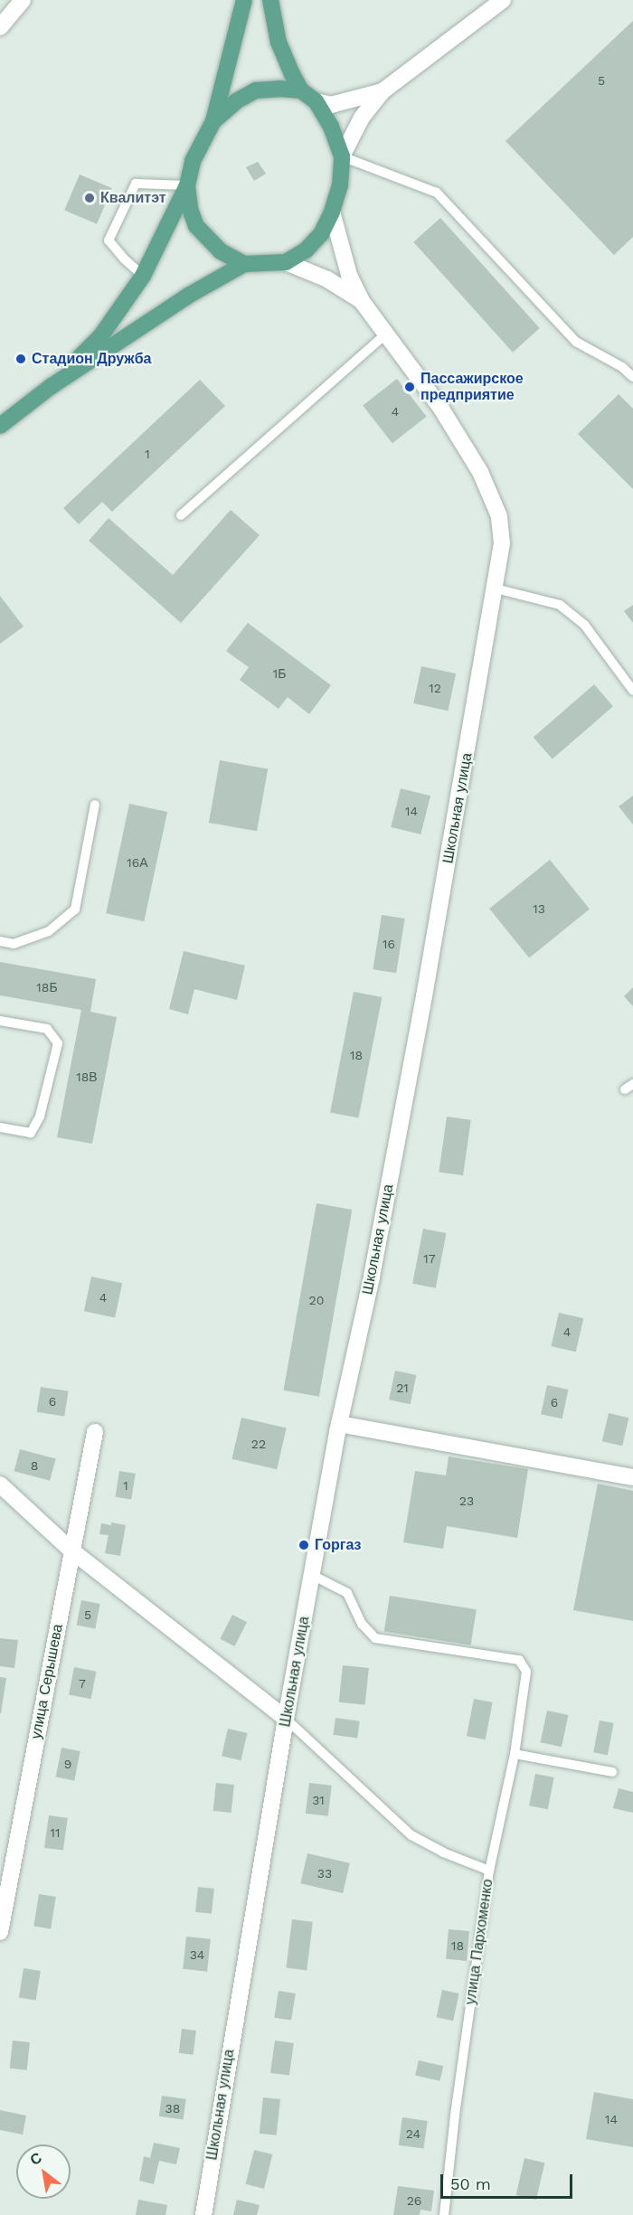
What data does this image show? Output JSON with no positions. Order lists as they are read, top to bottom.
{
  "streets": {
    "main road": ["Школьная улица", "улица Серышева"],
    "lane": ["улица Пархоменко"]
  },
  "crossings": [
    ["Школьная улица", "улица Пархоменко"]
  ],
  "places": [
    "Квалитэт",
    "Стадион Дружба",
    "Пассажирское предприятие",
    "Горгаз"
  ],
  "house_numbers": [
    "5",
    "4",
    "1",
    "1Б",
    "12",
    "14",
    "16А",
    "13",
    "16",
    "18Б",
    "18",
    "18В",
    "17",
    "4",
    "20",
    "4",
    "21",
    "6",
    "6",
    "22",
    "8",
    "1",
    "23",
    "5",
    "7",
    "9",
    "31",
    "11",
    "33",
    "18",
    "34",
    "38",
    "14",
    "24",
    "26"
  ],
  "scale_bar": "50 m",
  "north": "top left"
}
